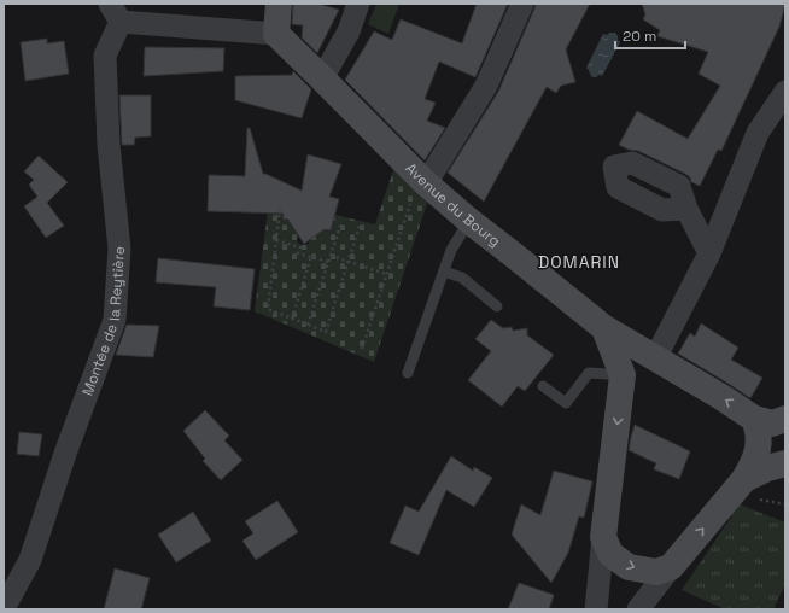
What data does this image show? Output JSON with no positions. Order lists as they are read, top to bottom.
{
  "streets": {
    "street": ["Avenue du Bourg", "Montée de la Reytière"]
  },
  "districts": ["DOMARIN"],
  "scale_bar": "20 m"
}
